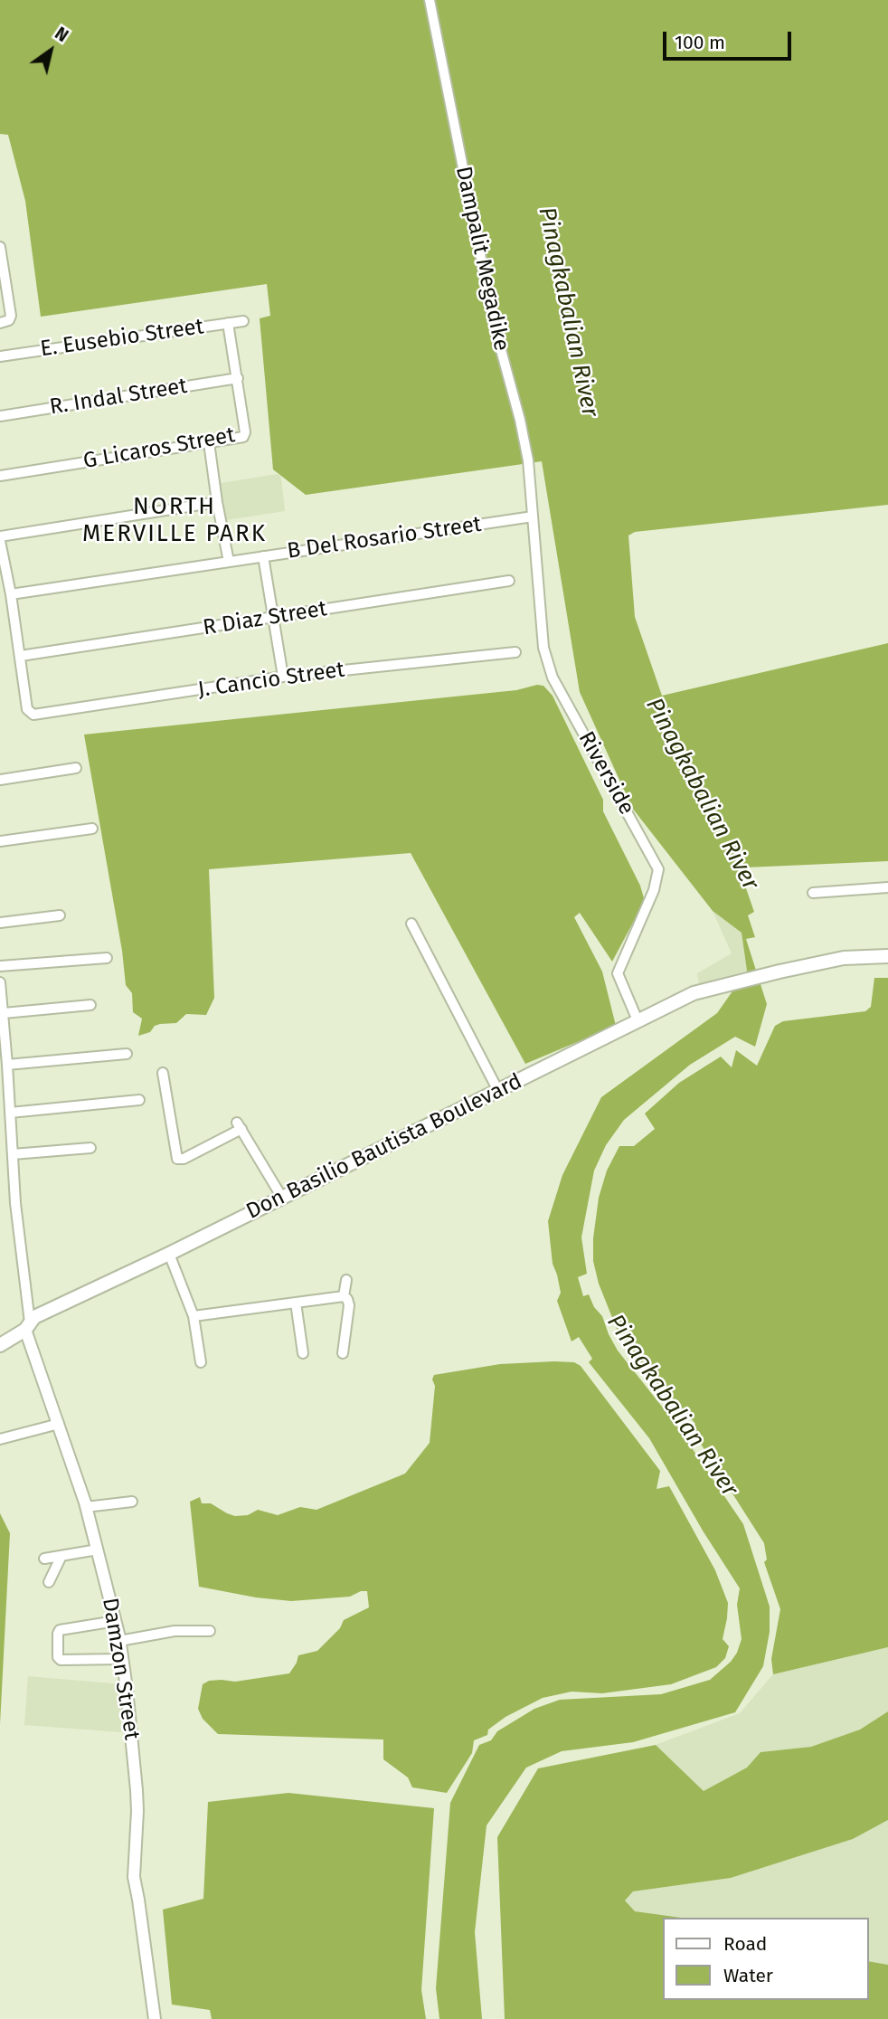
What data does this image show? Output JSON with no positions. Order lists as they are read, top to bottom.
{
  "streets": {
    "main road": ["Don Basilio Bautista Boulevard"],
    "street": [
      "Dampalit Megadike",
      "E. Eusebio Street",
      "R. Indal Street",
      "G Licaros Street",
      "B Del Rosario Street",
      "R Diaz Street",
      "J. Cancio Street",
      "Riverside",
      "Damzon Street"
    ]
  },
  "crossings": [
    ["Dampalit Megadike", "B Del Rosario Street"],
    ["Dampalit Megadike", "Riverside"],
    ["E. Eusebio Street", "G Licaros Street"],
    ["R. Indal Street", "G Licaros Street"],
    ["B Del Rosario Street", "Riverside"],
    ["R Diaz Street", "J. Cancio Street"],
    ["Riverside", "Don Basilio Bautista Boulevard"],
    ["Don Basilio Bautista Boulevard", "Damzon Street"]
  ],
  "districts": ["NORTH MERVILLE PARK"],
  "water": ["Pinagkabalian River"],
  "legend": ["Road", "Water"],
  "scale_bar": "100 m",
  "north": "top right"
}
